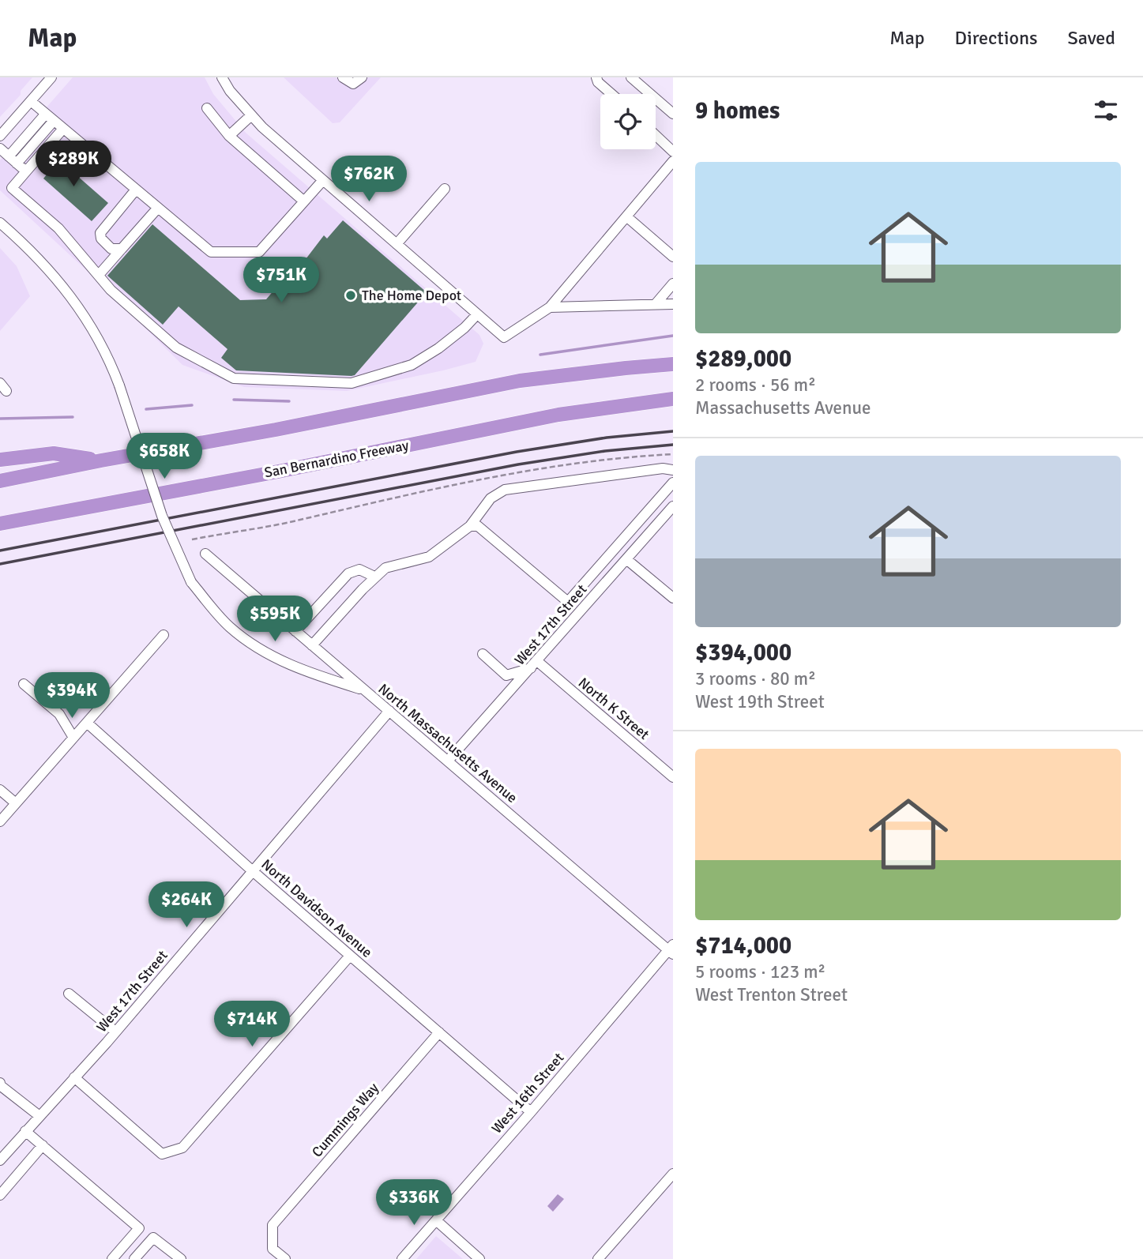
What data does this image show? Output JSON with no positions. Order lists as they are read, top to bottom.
{
  "streets": {
    "highway": ["San Bernardino Freeway"],
    "street": [
      "West 17th Street",
      "North K Street",
      "North Massachusetts Avenue",
      "North Davidson Avenue",
      "West 16th Street",
      "Cummings Way"
    ]
  },
  "crossings": [
    ["West 17th Street", "North K Street"],
    ["West 17th Street", "North Massachusetts Avenue"],
    ["West 17th Street", "North Davidson Avenue"],
    ["North Massachusetts Avenue", "West 16th Street"],
    ["North Davidson Avenue", "West 16th Street"],
    ["North Davidson Avenue", "Cummings Way"]
  ],
  "places": ["The Home Depot"],
  "page": {
    "header": "Map",
    "nav": ["Map", "Directions", "Saved"],
    "heading": "9 homes",
    "price": [
      "$289K",
      "$762K",
      "$751K",
      "$658K",
      "$595K",
      "$394K",
      "$264K",
      "$714K",
      "$336K"
    ],
    "list": [
      {
        "name": "$289,000",
        "note": "2 rooms · 56 m² · Massachusetts Avenue"
      },
      {
        "name": "$394,000",
        "note": "3 rooms · 80 m² · West 19th Street"
      },
      {
        "name": "$714,000",
        "note": "5 rooms · 123 m² · West Trenton Street"
      }
    ]
  }
}
